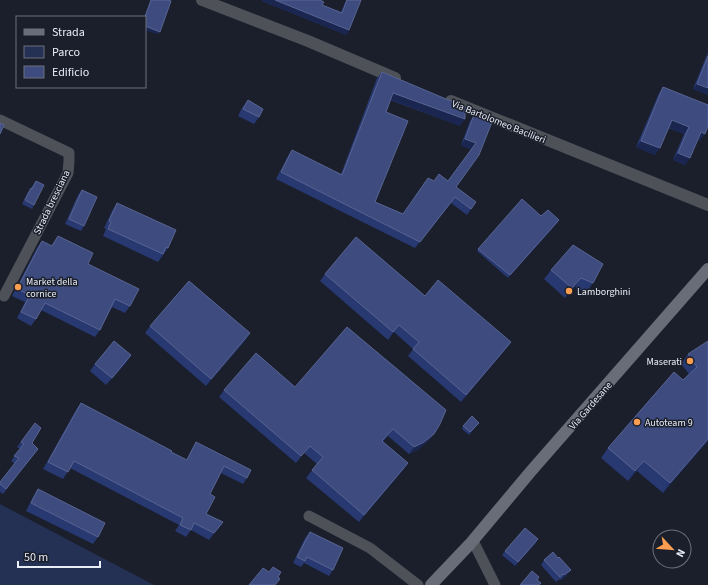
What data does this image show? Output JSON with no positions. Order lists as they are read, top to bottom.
{
  "streets": {
    "main road": ["Via Gardesane"],
    "street": ["Via Bartolomeo Bacilieri", "Strada bresciana"]
  },
  "places": [
    "Market della cornice",
    "Lamborghini",
    "Maserati",
    "Autoteam 9"
  ],
  "legend": ["Strada", "Parco", "Edificio"],
  "scale_bar": "50 m",
  "north": "bottom right"
}
